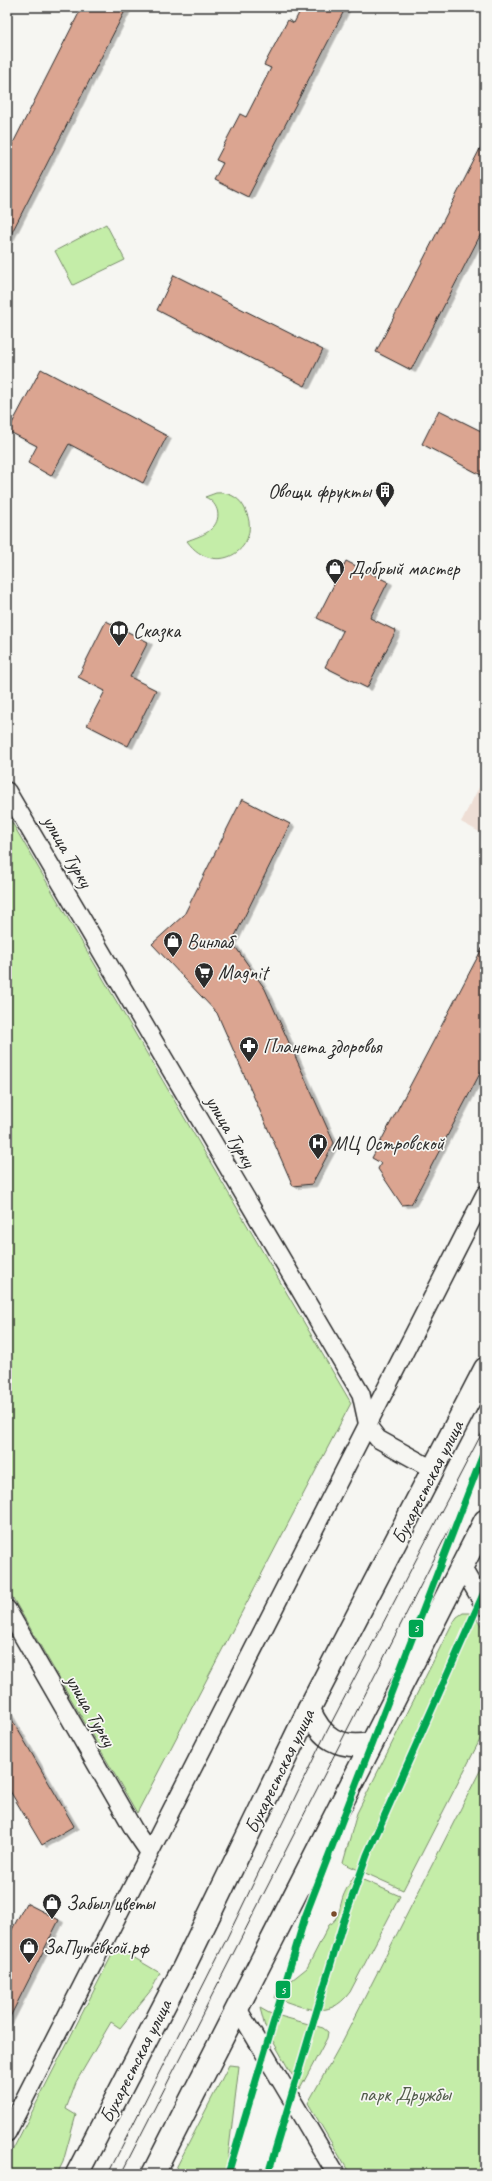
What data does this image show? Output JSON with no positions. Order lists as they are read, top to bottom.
{
  "streets": {
    "main road": ["Бухарестская улица"],
    "street": ["улица Турку"]
  },
  "crossings": [
    ["улица Турку", "Бухарестская улица"]
  ],
  "parks": ["парк Дружбы"],
  "places": {
    "building": ["Овощи фрукты"],
    "shop": [
      "Добрый мастер",
      "Винлаб",
      "Забыл цветы",
      "ЗаПутёвкой.рф"
    ],
    "library": ["Сказка"],
    "supermarket": ["Magnit"],
    "pharmacy": ["Планета здоровья"],
    "hospital": ["МЦ Островской"]
  },
  "lines": ["transit line 5"]
}
